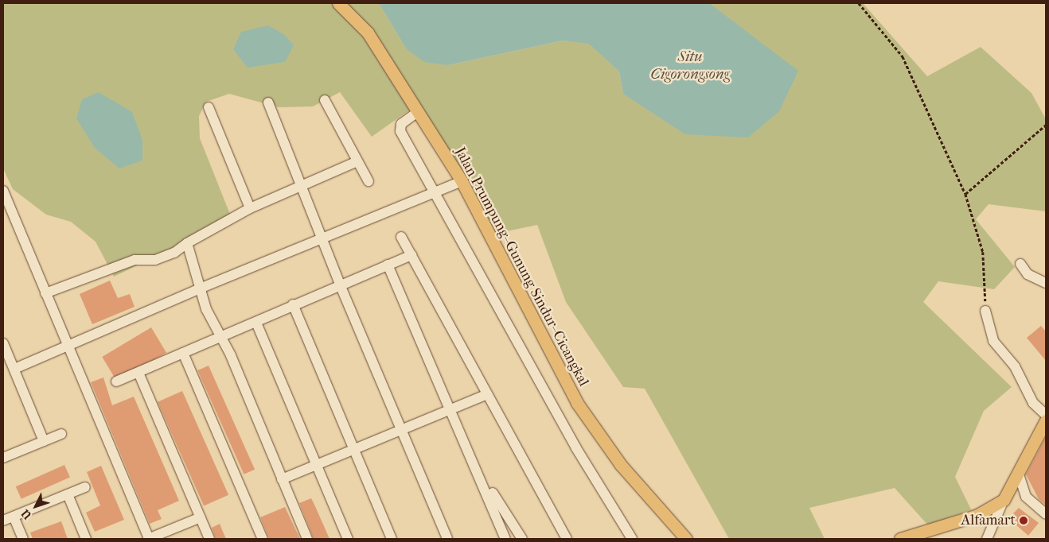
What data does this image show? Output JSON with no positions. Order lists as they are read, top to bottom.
{
  "streets": {
    "main road": ["Jalan Prumpung–Gunung Sindur–Cicangkal"]
  },
  "water": ["Situ Cigorongsong"],
  "places": ["Alfamart"],
  "north": "bottom left"
}
